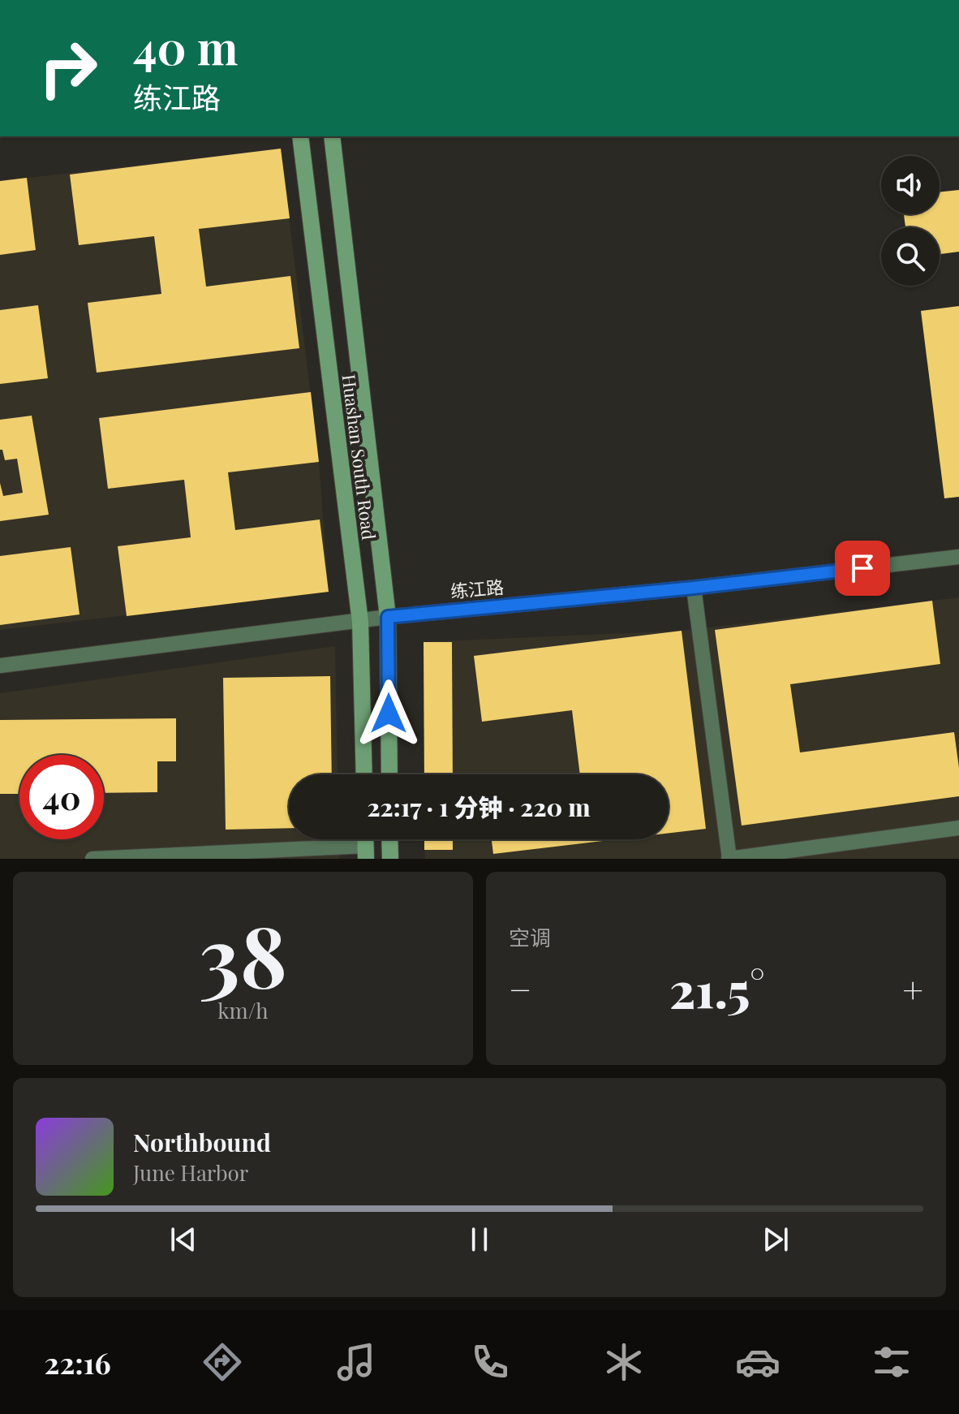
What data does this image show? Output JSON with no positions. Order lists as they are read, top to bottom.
{
  "streets": {
    "street": ["Huashan South Road", "练江路"]
  },
  "crossings": [
    ["Huashan South Road", "练江路"]
  ],
  "page": {
    "turn": ["40 m", "练江路"],
    "limit": "40",
    "trip": "22:17 · 1 分钟 · 220 m",
    "tile": [
      ["38", "km/h"],
      "空调"
    ],
    "heat": ["−", "21.5°", "+"],
    "song": ["Northbound", "June Harbor"],
    "tabs": "22:16"
  }
}
